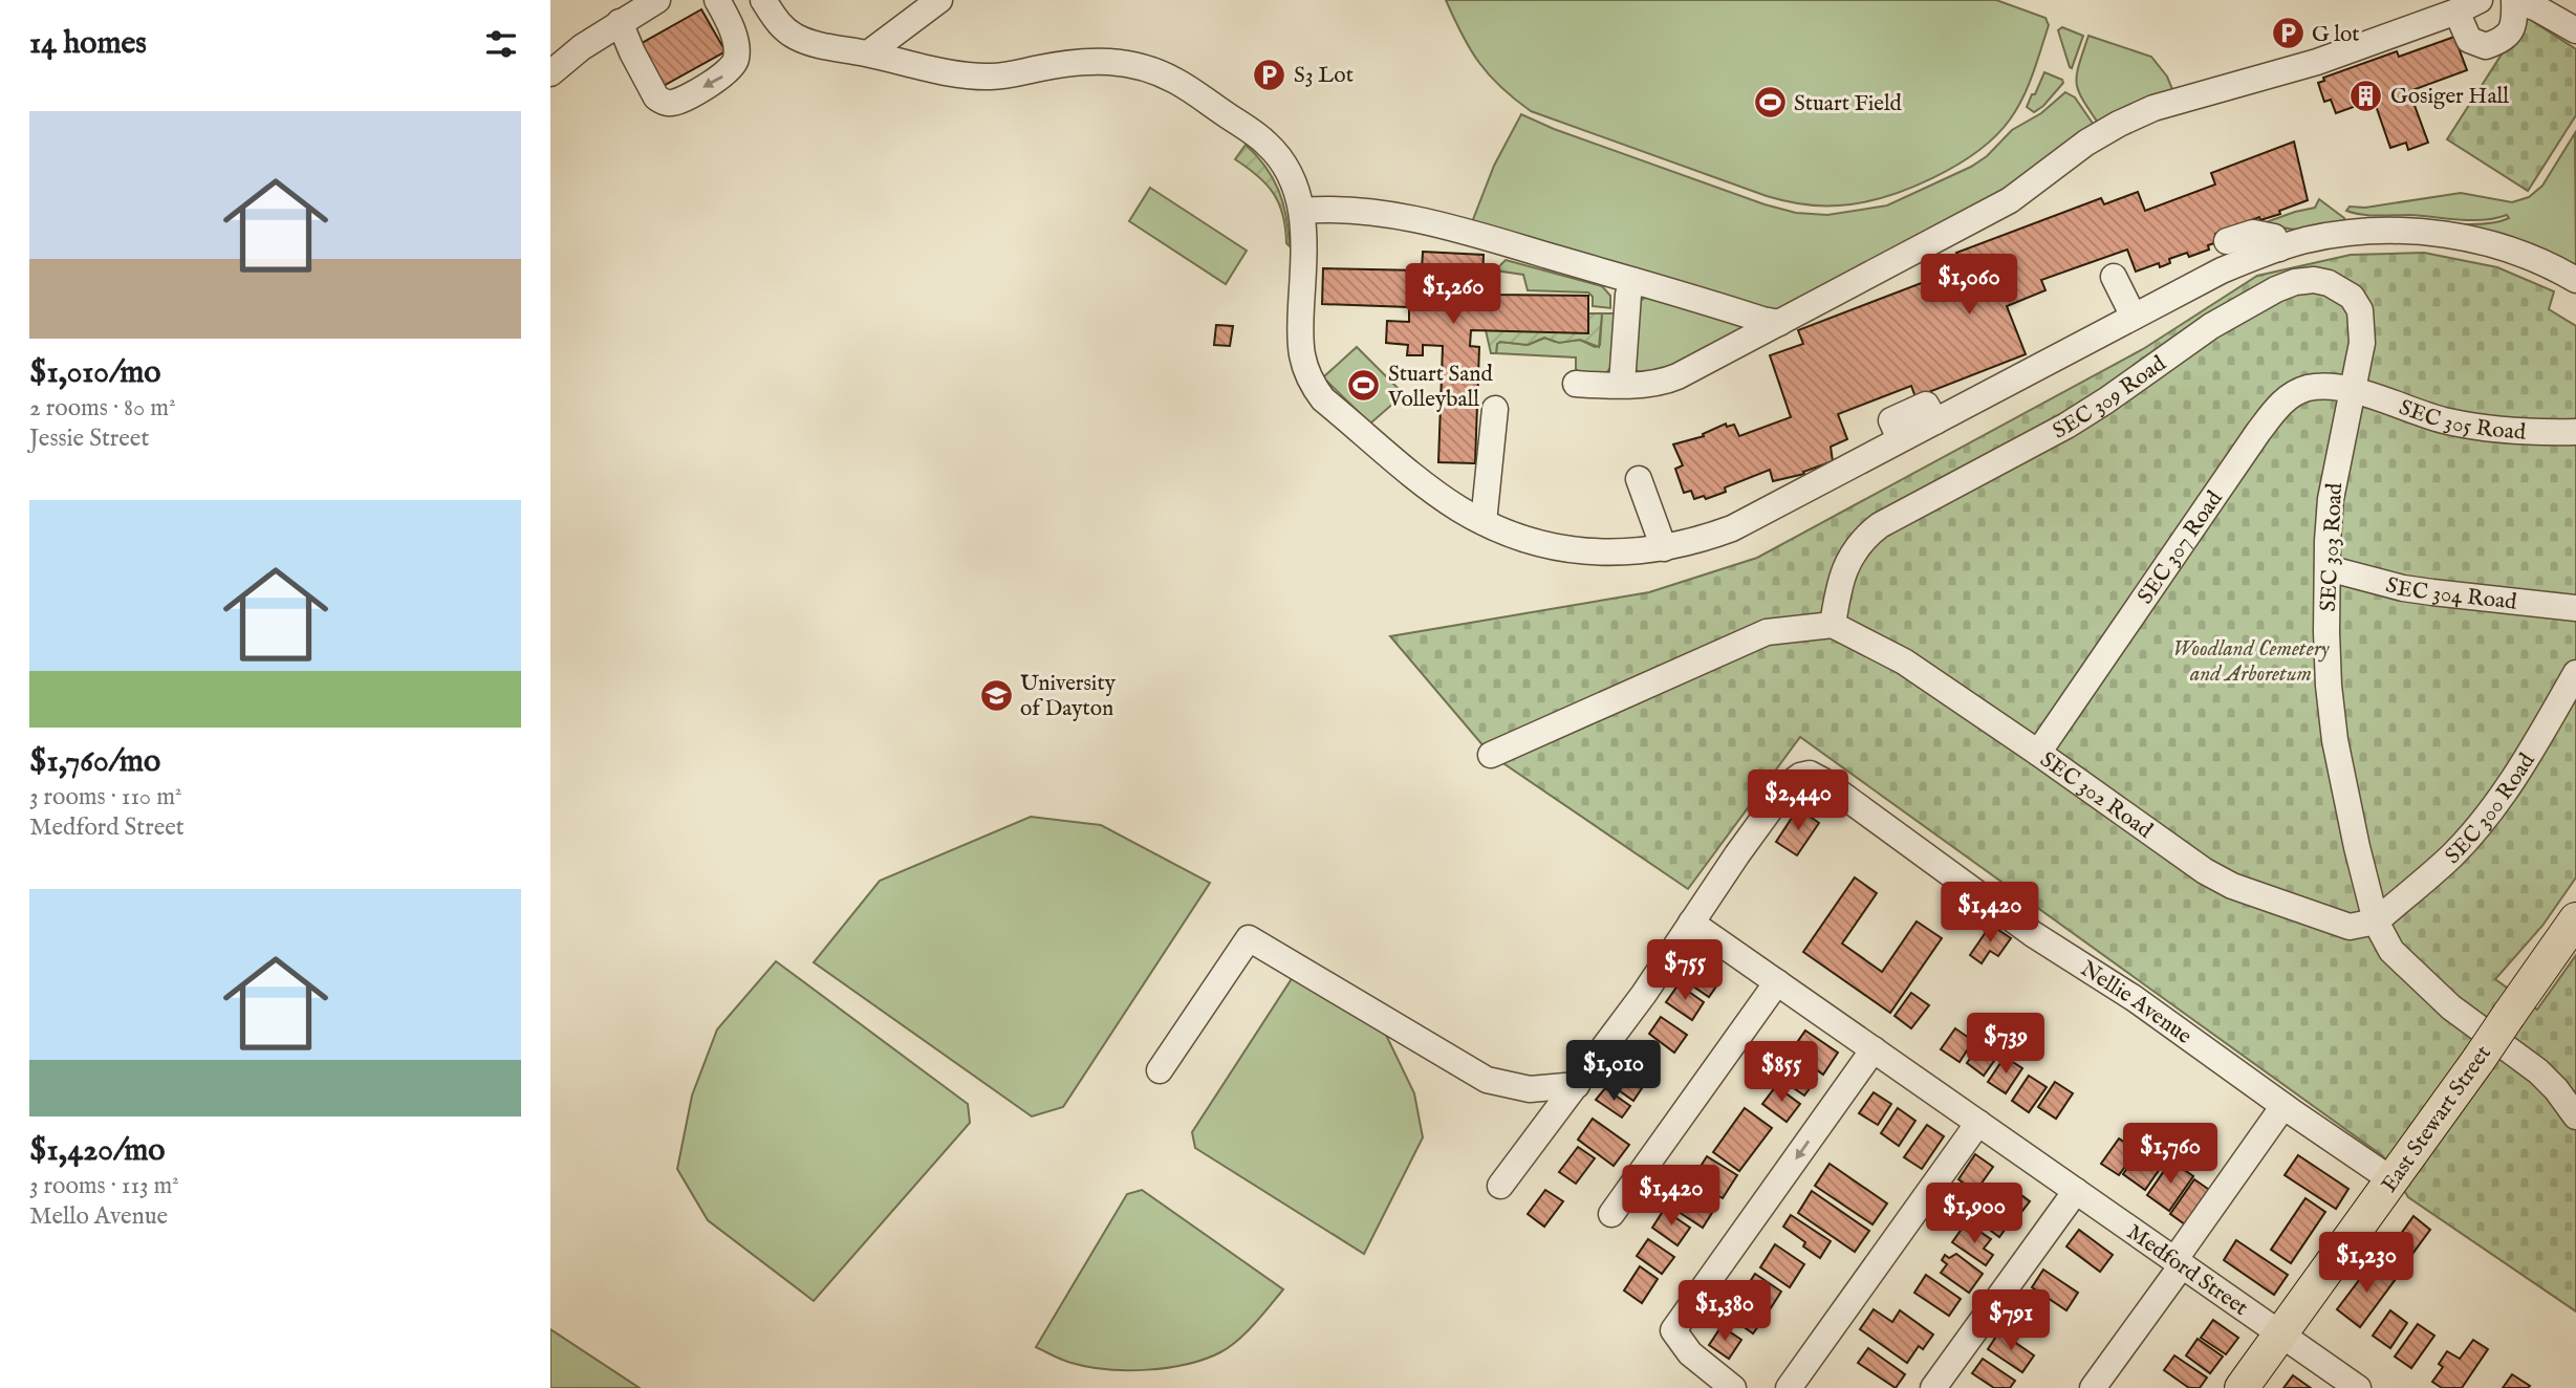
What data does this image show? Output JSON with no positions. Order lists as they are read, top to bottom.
{
  "streets": {
    "main road": ["East Stewart Street"],
    "street": [
      "SEC 309 Road",
      "SEC 305 Road",
      "SEC 307 Road",
      "SEC 303 Road",
      "SEC 304 Road",
      "SEC 302 Road",
      "SEC 300 Road",
      "Nellie Avenue",
      "Medford Street"
    ]
  },
  "crossings": [
    ["SEC 309 Road", "SEC 305 Road"],
    ["SEC 309 Road", "SEC 307 Road"],
    ["SEC 309 Road", "SEC 303 Road"],
    ["SEC 309 Road", "SEC 302 Road"],
    ["SEC 305 Road", "SEC 307 Road"],
    ["SEC 305 Road", "SEC 303 Road"],
    ["SEC 307 Road", "SEC 303 Road"],
    ["SEC 307 Road", "SEC 302 Road"],
    ["SEC 303 Road", "SEC 304 Road"],
    ["SEC 303 Road", "SEC 302 Road"],
    ["SEC 303 Road", "SEC 300 Road"],
    ["SEC 302 Road", "SEC 300 Road"],
    ["Nellie Avenue", "East Stewart Street"],
    ["Nellie Avenue", "Medford Street"],
    ["East Stewart Street", "Medford Street"]
  ],
  "parks": ["Woodland Cemetery and Arboretum"],
  "places": {
    "parking": ["G lot", "S3 Lot"],
    "building": ["Gosiger Hall"],
    "sports": ["Stuart Field", "Stuart Sand Volleyball"],
    "school or university": ["University of Dayton"]
  },
  "page": {
    "heading": "14 homes",
    "list": [
      {
        "name": "$1,010/mo",
        "note": "2 rooms · 80 m² · Jessie Street"
      },
      {
        "name": "$1,760/mo",
        "note": "3 rooms · 110 m² · Medford Street"
      },
      {
        "name": "$1,420/mo",
        "note": "3 rooms · 113 m² · Mello Avenue"
      }
    ],
    "price": [
      "$1,060",
      "$1,260",
      "$2,440",
      "$1,420",
      "$755",
      "$739",
      "$1,010",
      "$855",
      "$1,760",
      "$1,420",
      "$1,900",
      "$1,230",
      "$1,380",
      "$791"
    ]
  }
}
